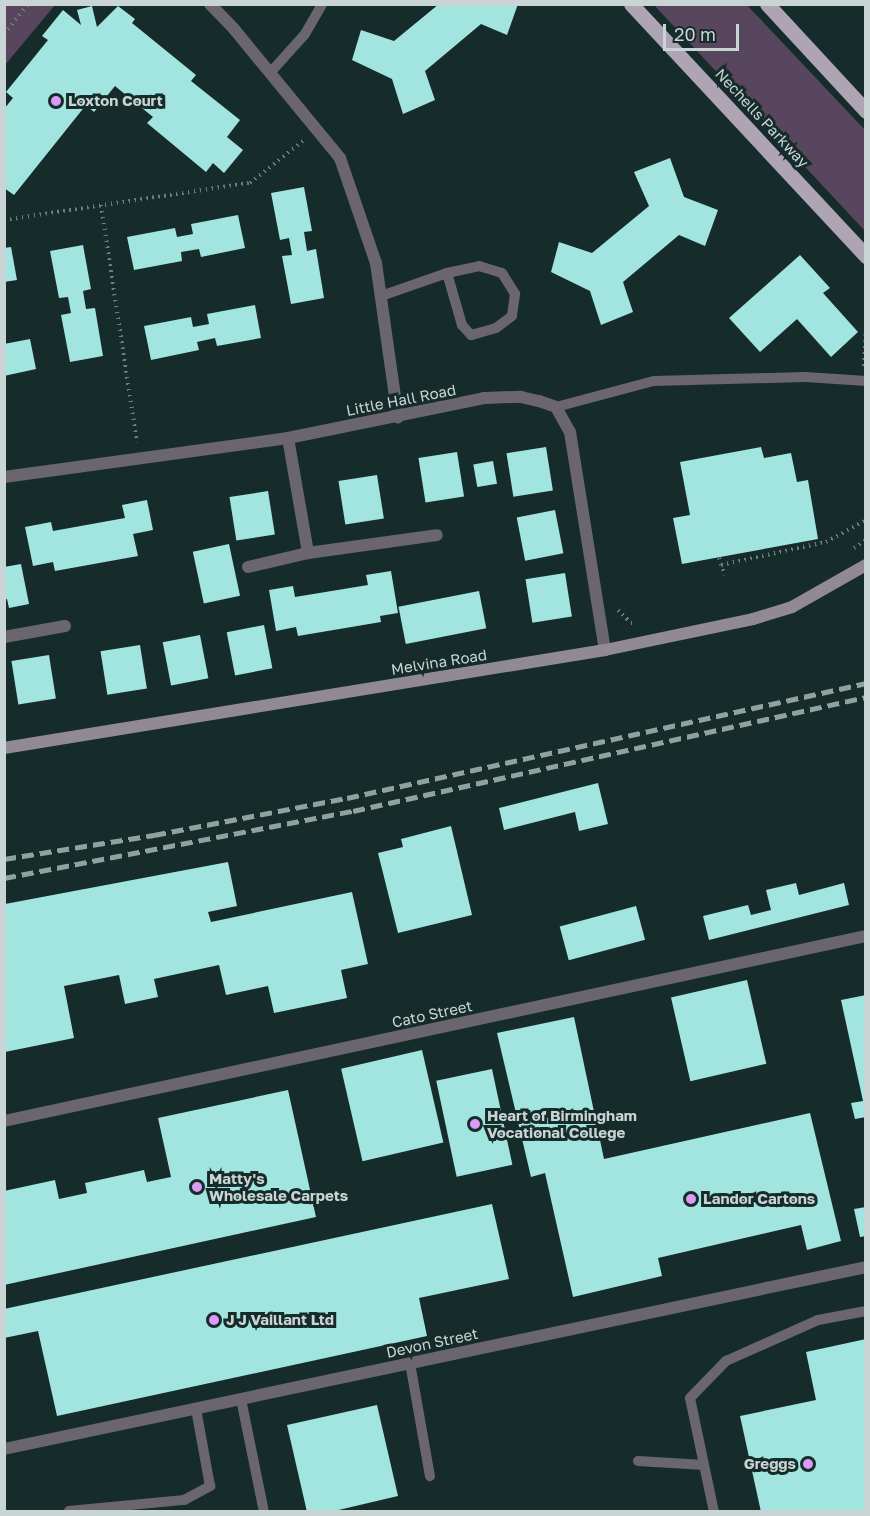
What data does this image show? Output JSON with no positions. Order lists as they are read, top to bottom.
{
  "streets": {
    "main road": ["Nechells Parkway", "Melvina Road"],
    "street": ["Little Hall Road", "Cato Street", "Devon Street"]
  },
  "places": [
    "Loxton Court",
    "Heart of Birmingham Vocational College",
    "Matty's Wholesale Carpets",
    "Landor Cartons",
    "J J Vaillant Ltd",
    "Greggs"
  ],
  "scale_bar": "20 m"
}
